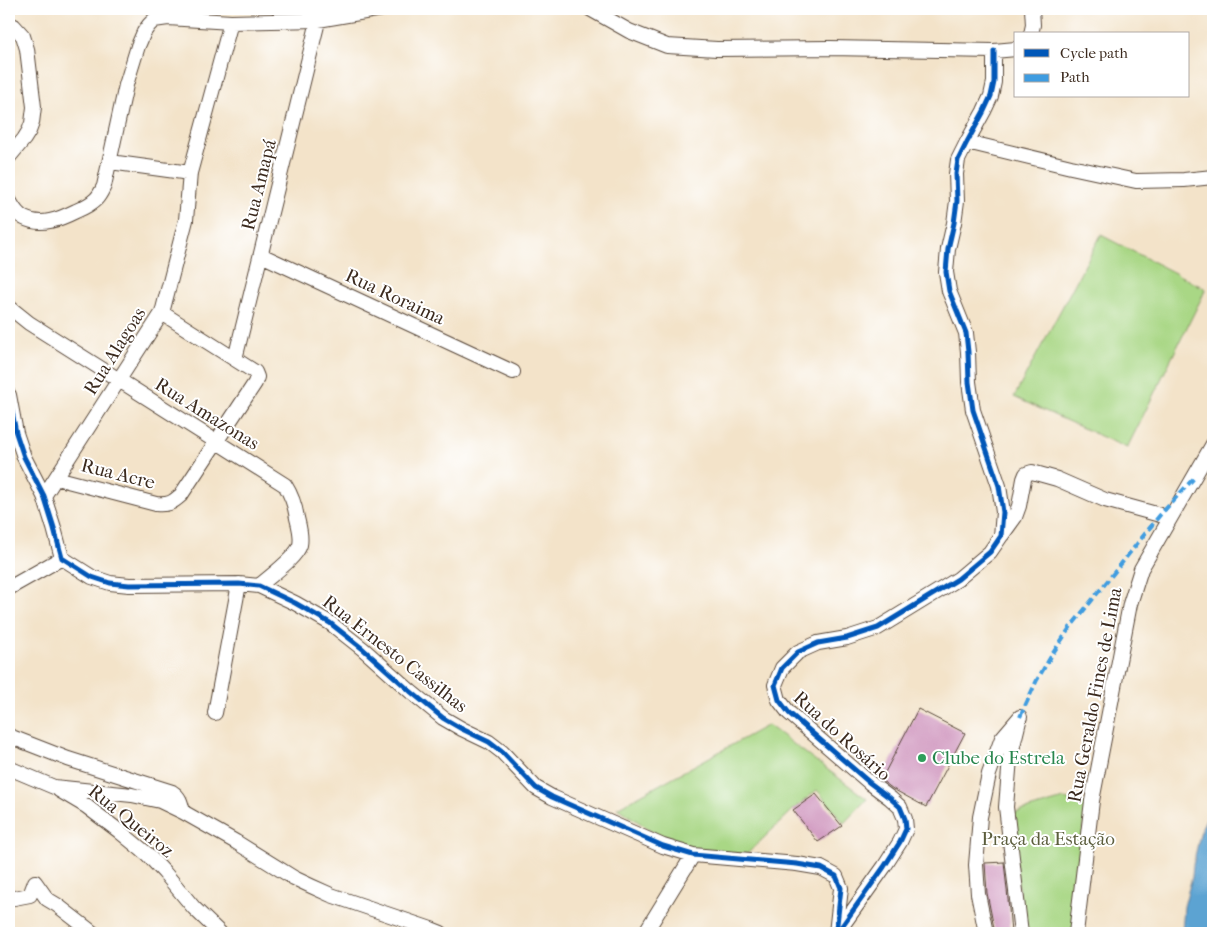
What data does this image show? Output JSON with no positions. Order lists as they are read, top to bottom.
{
  "streets": {
    "street": [
      "Rua Amapá",
      "Rua Roraima",
      "Rua Alagoas",
      "Rua Amazonas",
      "Rua Acre",
      "Rua Ernesto Cassilhas",
      "Rua Geraldo Fines de Lima",
      "Rua do Rosário",
      "Rua Queiroz"
    ]
  },
  "crossings": [
    ["Rua Amapá", "Rua Roraima"],
    ["Rua Amapá", "Rua Acre"],
    ["Rua Alagoas", "Rua Amazonas"],
    ["Rua Alagoas", "Rua Acre"],
    ["Rua Amazonas", "Rua Acre"],
    ["Rua Amazonas", "Rua Ernesto Cassilhas"],
    ["Rua Ernesto Cassilhas", "Rua do Rosário"]
  ],
  "parks": ["Praça da Estação"],
  "places": ["Clube do Estrela"],
  "legend": ["Cycle path", "Path"]
}
